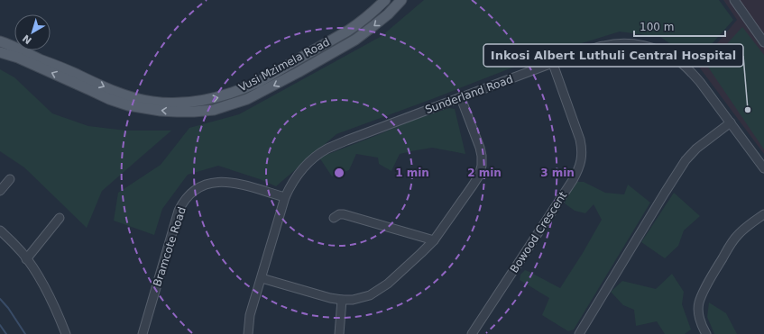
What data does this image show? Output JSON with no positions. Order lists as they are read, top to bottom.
{
  "streets": {
    "main road": ["Vusi Mzimela Road"],
    "street": ["Sunderland Road", "Bowood Crescent", "Bramcote Road"]
  },
  "crossings": [
    ["Sunderland Road", "Bowood Crescent"],
    ["Sunderland Road", "Bramcote Road"]
  ],
  "places": ["Inkosi Albert Luthuli Central Hospital"],
  "scale_bar": "100 m",
  "north": "bottom left",
  "rings": ["1 min", "2 min", "3 min"]
}
